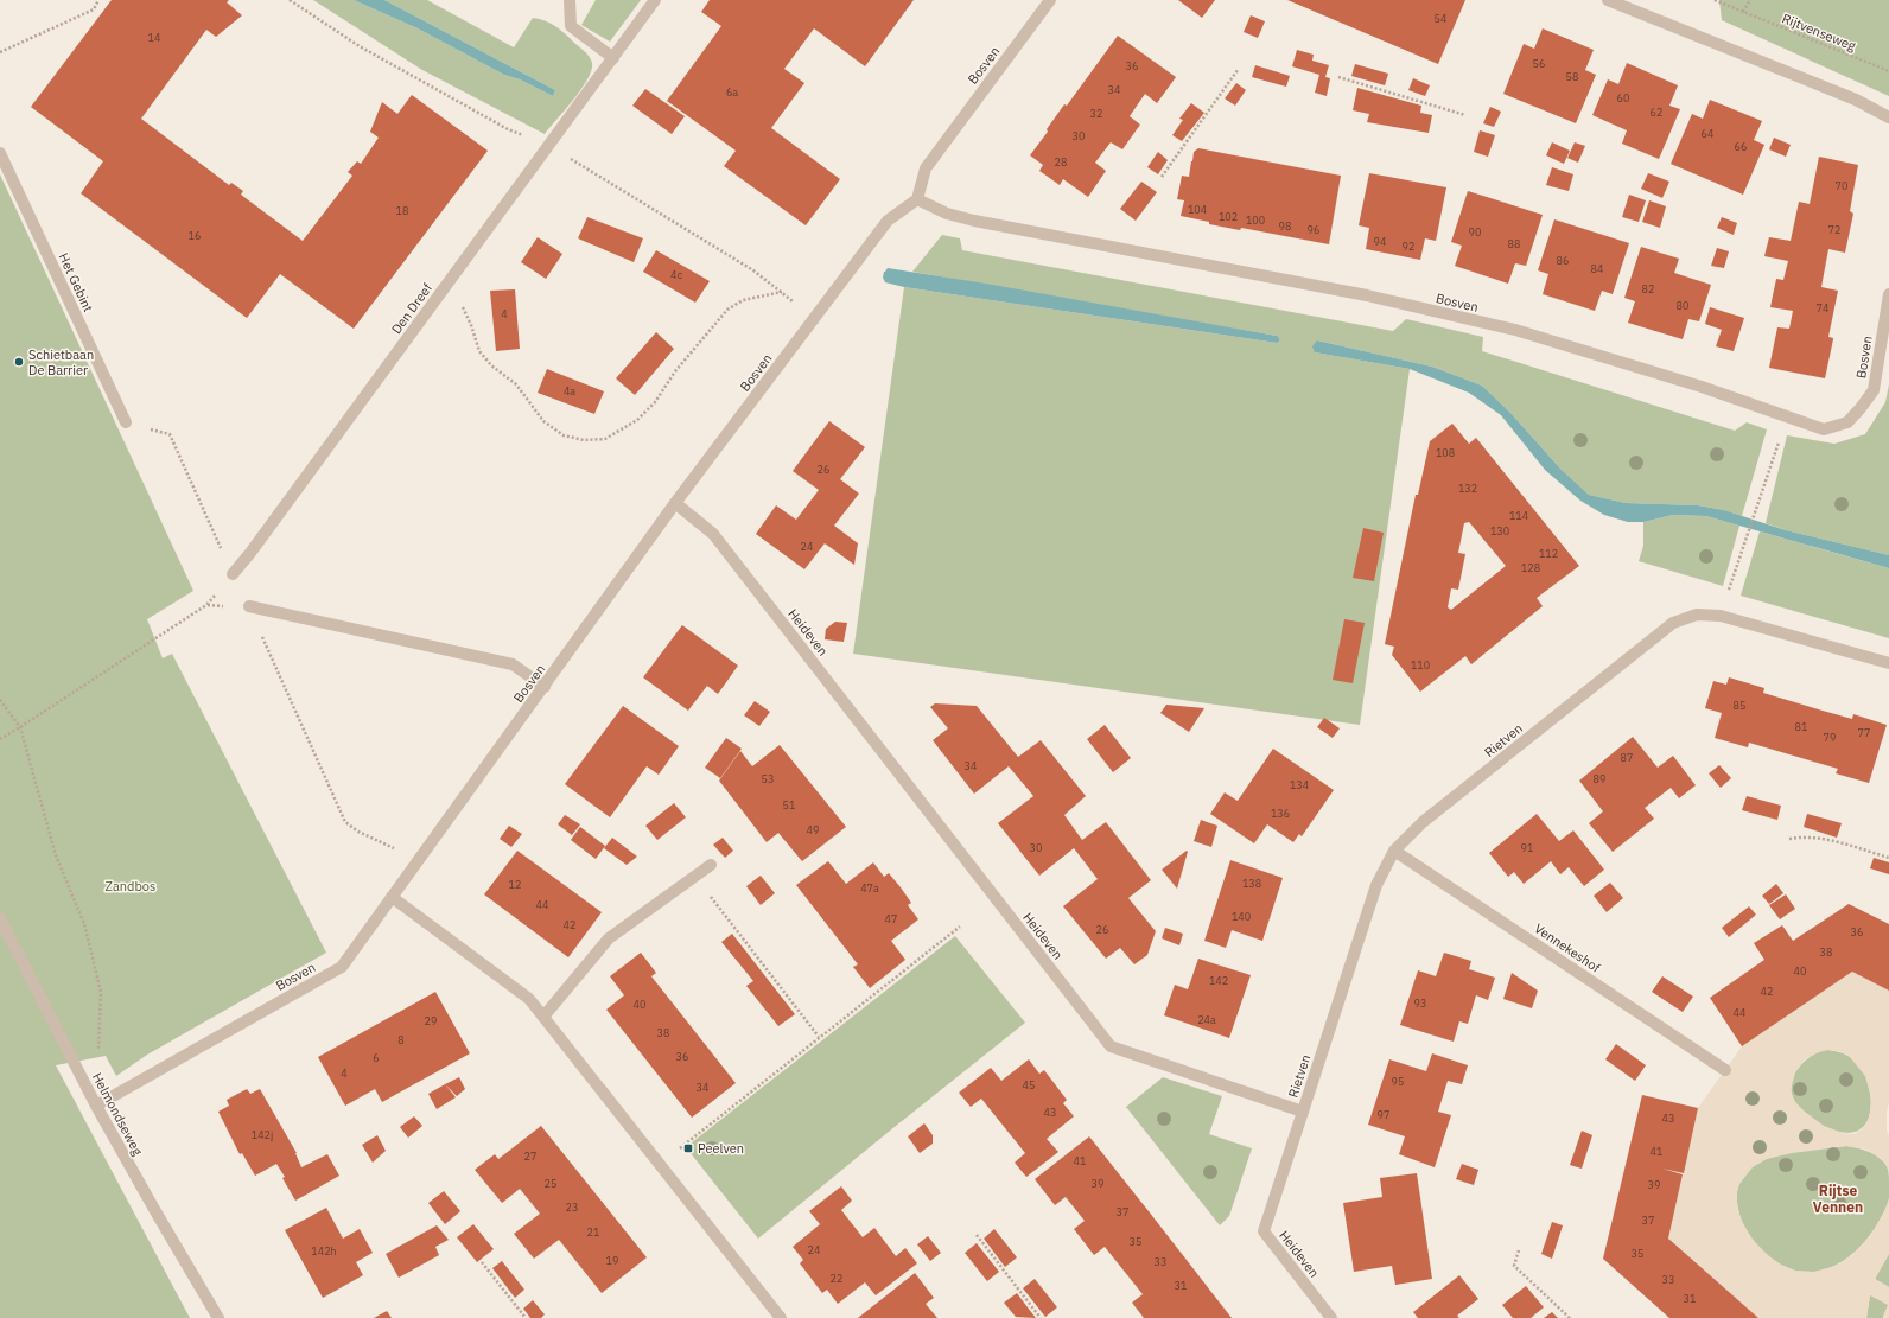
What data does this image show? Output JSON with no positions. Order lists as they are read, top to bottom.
{
  "streets": {
    "street": [
      "Bosven",
      "Het Gebint",
      "Den Dreef",
      "Heideven",
      "Rietven",
      "Vennekeshof",
      "Helmondseweg"
    ],
    "path": ["Rijtvenseweg"]
  },
  "crossings": [
    ["Bosven", "Heideven"],
    ["Bosven", "Helmondseweg"],
    ["Heideven", "Rietven"],
    ["Rietven", "Vennekeshof"]
  ],
  "districts": ["Rijtse Vennen"],
  "parks": ["Zandbos"],
  "places": {
    "other": ["Schietbaan De Barrier"],
    "transit": ["Peelven"]
  },
  "house_numbers": [
    "54",
    "14",
    "56",
    "36",
    "58",
    "34",
    "6a",
    "60",
    "62",
    "32",
    "64",
    "30",
    "66",
    "28",
    "70",
    "104",
    "18",
    "102",
    "100",
    "98",
    "96",
    "72",
    "90",
    "16",
    "94",
    "88",
    "92",
    "86",
    "84",
    "4c",
    "82",
    "80",
    "74",
    "4",
    "4a",
    "108",
    "26",
    "132",
    "114",
    "130",
    "24",
    "112",
    "128",
    "110",
    "85",
    "81",
    "77",
    "79",
    "87",
    "34",
    "53",
    "89",
    "134",
    "51",
    "136",
    "49",
    "30",
    "91",
    "138",
    "12",
    "47a",
    "44",
    "140",
    "47",
    "42",
    "26",
    "36",
    "38",
    "40",
    "142",
    "42",
    "93",
    "40",
    "44",
    "24a",
    "29",
    "38",
    "8",
    "36",
    "6",
    "4",
    "95",
    "45",
    "34",
    "43",
    "97",
    "43",
    "142j",
    "41",
    "27",
    "41",
    "25",
    "39",
    "39",
    "23",
    "37",
    "37",
    "21",
    "35",
    "24",
    "142h",
    "35",
    "19",
    "33",
    "22",
    "33",
    "31",
    "31"
  ]
}
